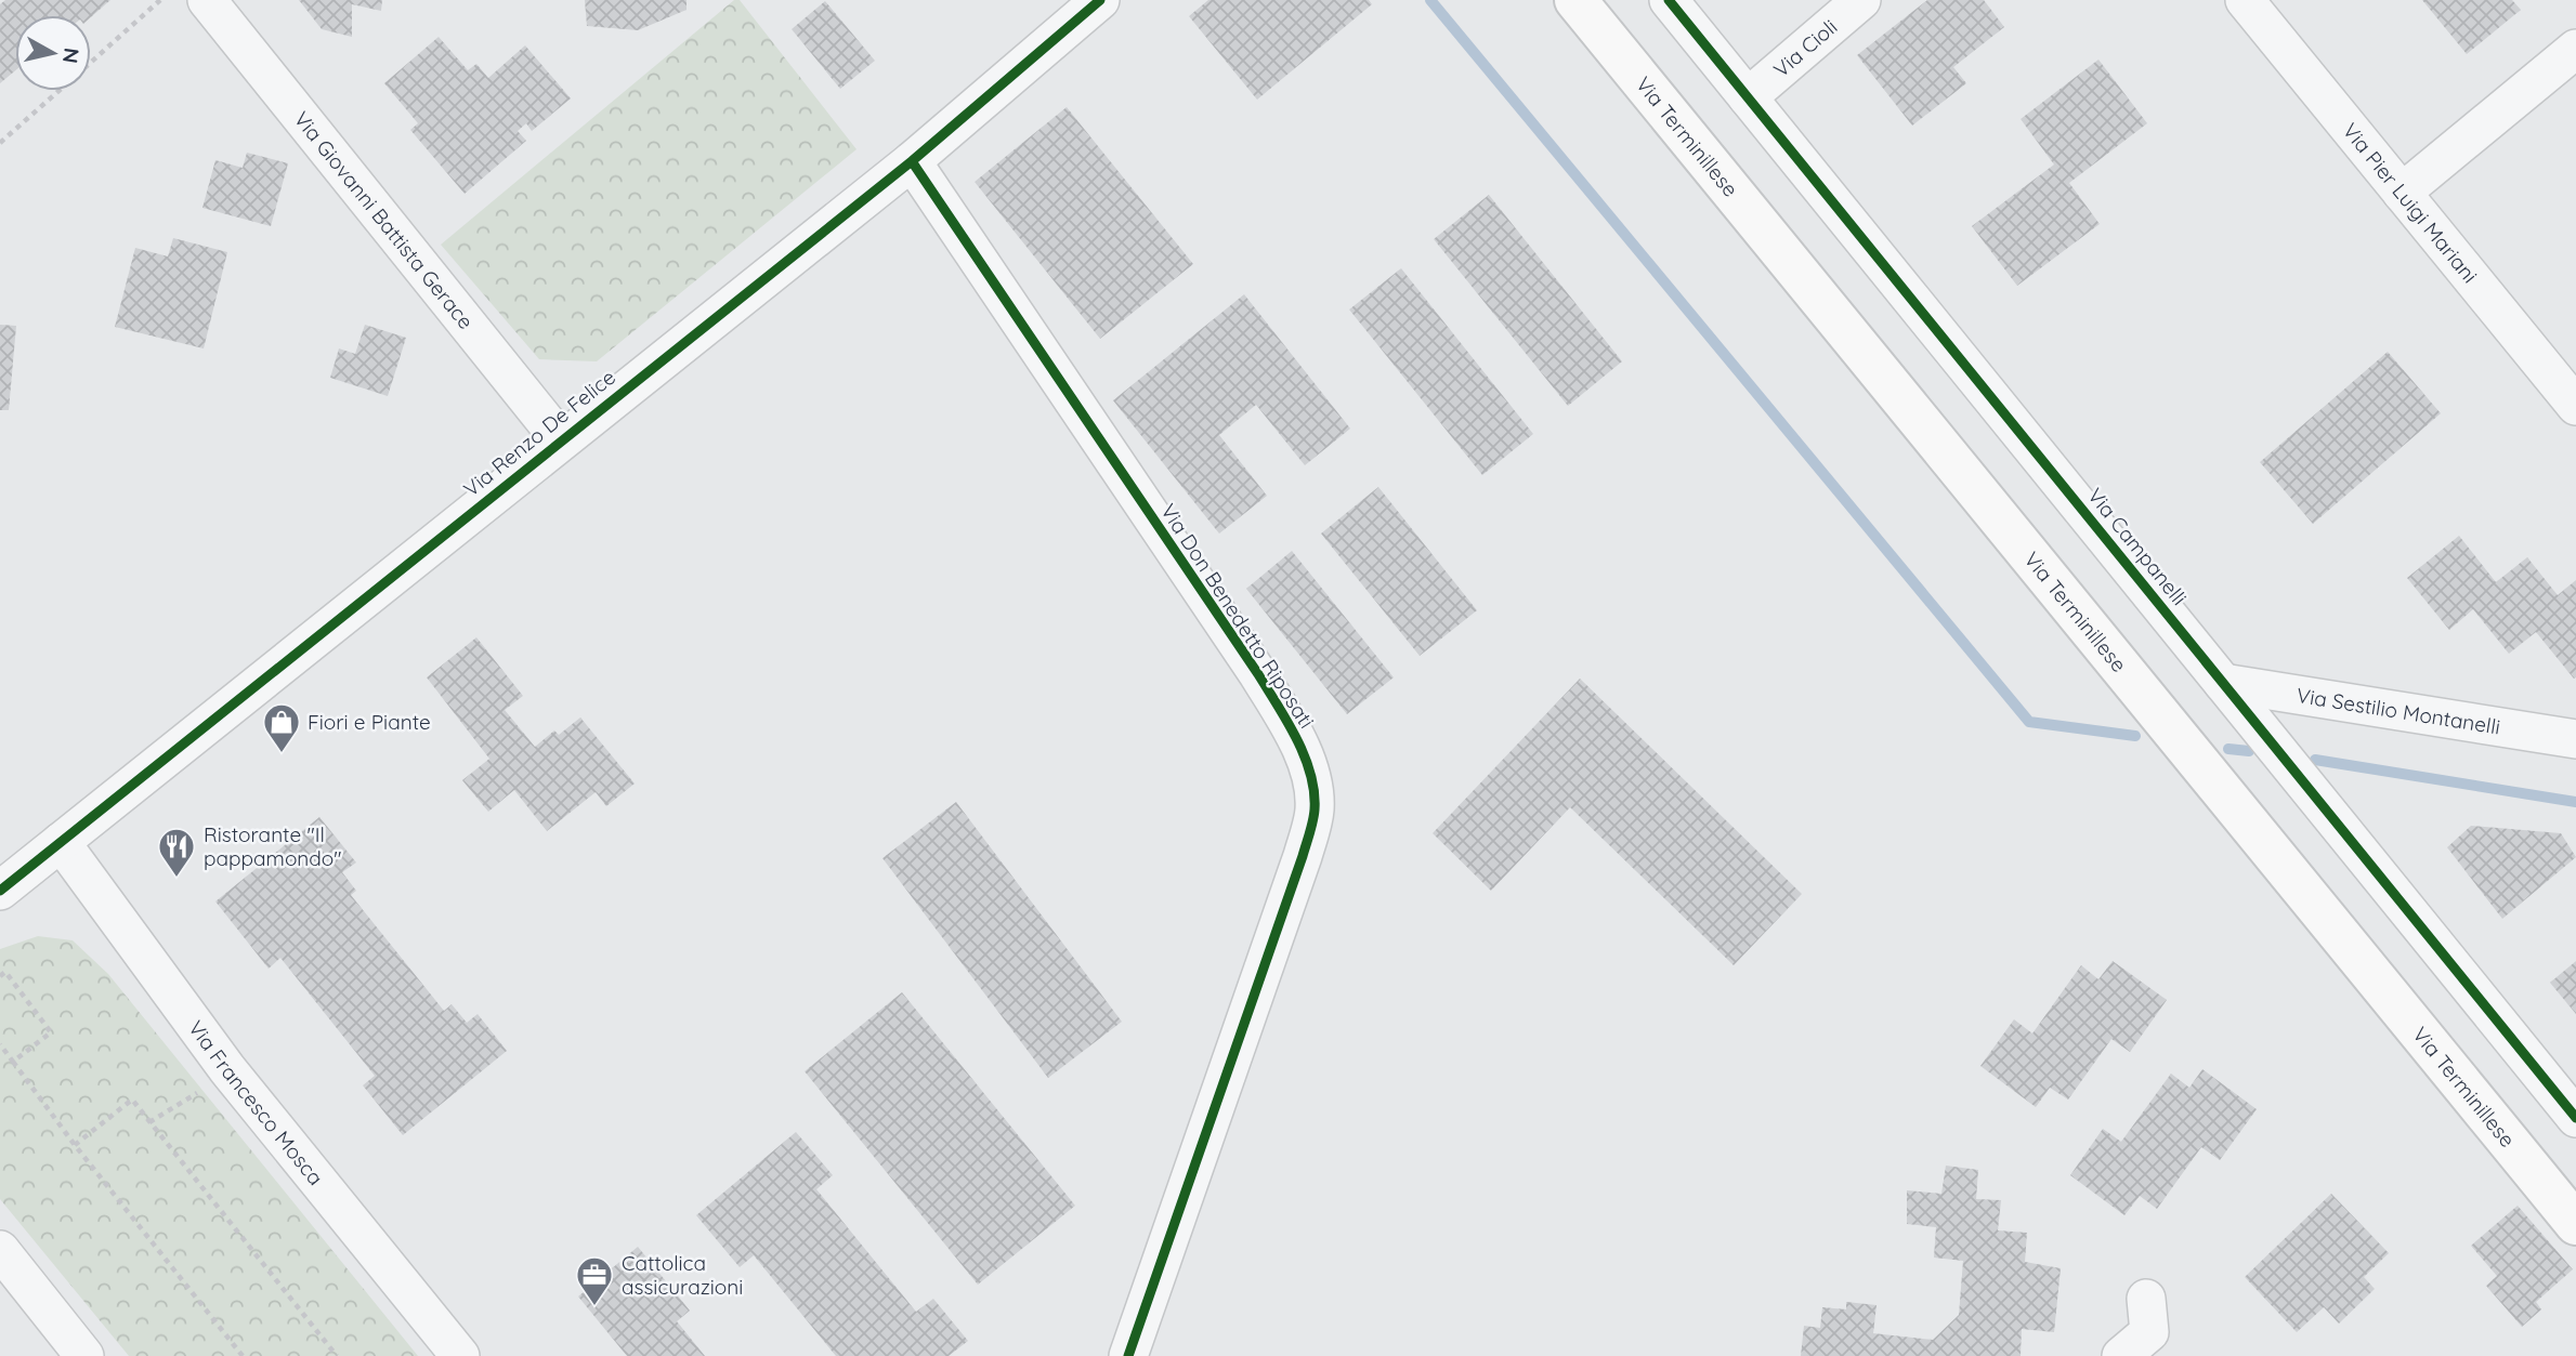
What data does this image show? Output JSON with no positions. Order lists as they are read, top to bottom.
{
  "streets": {
    "main road": ["Via Terminillese"],
    "street": [
      "Via Cioli",
      "Via Pier Luigi Mariani",
      "Via Giovanni Battista Gerace",
      "Via Renzo De Felice",
      "Via Campanelli",
      "Via Don Benedetto Riposati",
      "Via Sestilio Montanelli",
      "Via Francesco Mosca"
    ]
  },
  "crossings": [
    ["Via Cioli", "Via Campanelli"],
    ["Via Giovanni Battista Gerace", "Via Renzo De Felice"],
    ["Via Renzo De Felice", "Via Don Benedetto Riposati"],
    ["Via Renzo De Felice", "Via Francesco Mosca"],
    ["Via Campanelli", "Via Sestilio Montanelli"]
  ],
  "places": {
    "shop": ["Fiori e Piante"],
    "restaurant": ["Ristorante \"Il pappamondo\""],
    "office": ["Cattolica assicurazioni"]
  },
  "north": "right"
}
